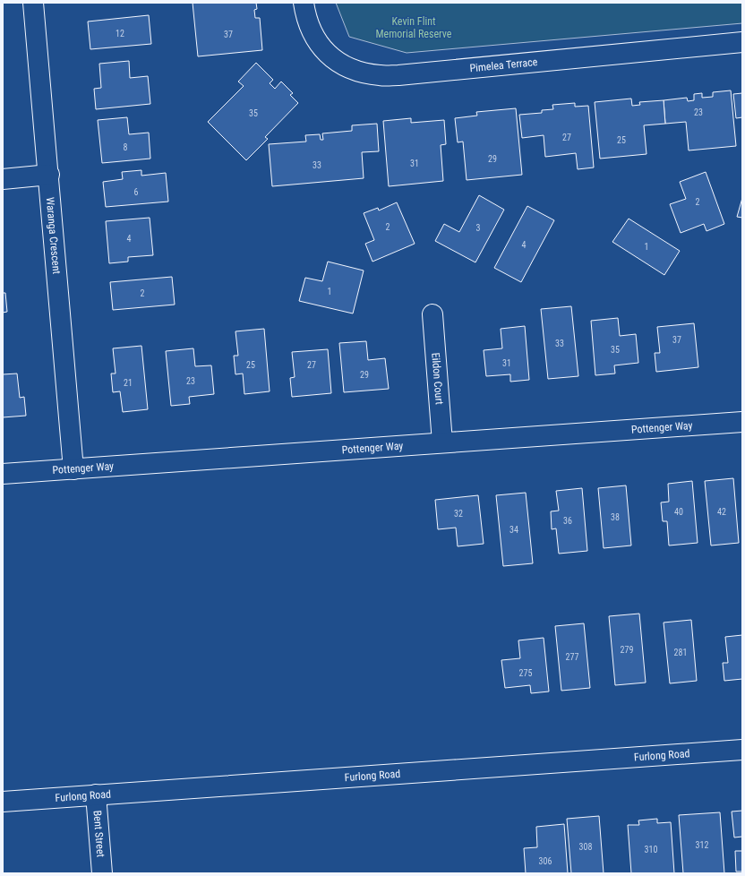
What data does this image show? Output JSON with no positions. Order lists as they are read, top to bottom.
{
  "streets": {
    "street": [
      "Pimelea Terrace",
      "Waranga Crescent",
      "Eildon Court",
      "Pottenger Way",
      "Furlong Road",
      "Bent Street"
    ]
  },
  "crossings": [
    ["Waranga Crescent", "Pottenger Way"],
    ["Eildon Court", "Pottenger Way"],
    ["Furlong Road", "Bent Street"]
  ],
  "parks": ["Kevin Flint Memorial Reserve"],
  "house_numbers": [
    "12",
    "37",
    "23",
    "35",
    "27",
    "25",
    "8",
    "29",
    "31",
    "33",
    "6",
    "2",
    "2",
    "3",
    "4",
    "4",
    "1",
    "1",
    "2",
    "37",
    "33",
    "35",
    "31",
    "25",
    "27",
    "29",
    "23",
    "21",
    "40",
    "42",
    "32",
    "38",
    "36",
    "34",
    "279",
    "281",
    "277",
    "275",
    "312",
    "308",
    "310",
    "306"
  ]
}
